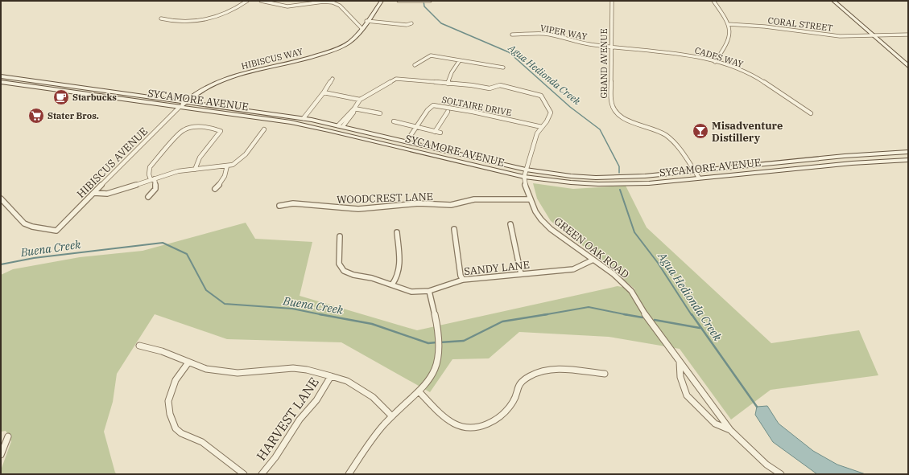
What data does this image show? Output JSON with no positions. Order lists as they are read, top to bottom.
{
  "streets": {
    "main road": ["HIBISCUS WAY", "SYCAMORE AVENUE"],
    "street": [
      "CORAL STREET",
      "VIPER WAY",
      "CADES WAY",
      "GRAND AVENUE",
      "SOLTAIRE DRIVE",
      "HIBISCUS AVENUE",
      "WOODCREST LANE",
      "GREEN OAK ROAD",
      "SANDY LANE",
      "HARVEST LANE"
    ]
  },
  "crossings": [
    ["VIPER WAY", "CADES WAY"],
    ["VIPER WAY", "GRAND AVENUE"],
    ["CADES WAY", "GRAND AVENUE"],
    ["HIBISCUS WAY", "SYCAMORE AVENUE"],
    ["HIBISCUS WAY", "HIBISCUS AVENUE"],
    ["GRAND AVENUE", "SYCAMORE AVENUE"],
    ["SYCAMORE AVENUE", "SOLTAIRE DRIVE"],
    ["SYCAMORE AVENUE", "HIBISCUS AVENUE"],
    ["SYCAMORE AVENUE", "GREEN OAK ROAD"],
    ["WOODCREST LANE", "GREEN OAK ROAD"],
    ["GREEN OAK ROAD", "SANDY LANE"]
  ],
  "water": ["Agua Hedionda Creek", "Buena Creek"],
  "places": {
    "cafe": ["Starbucks"],
    "supermarket": ["Stater Bros."],
    "bar": ["Misadventure Distillery"]
  }
}
